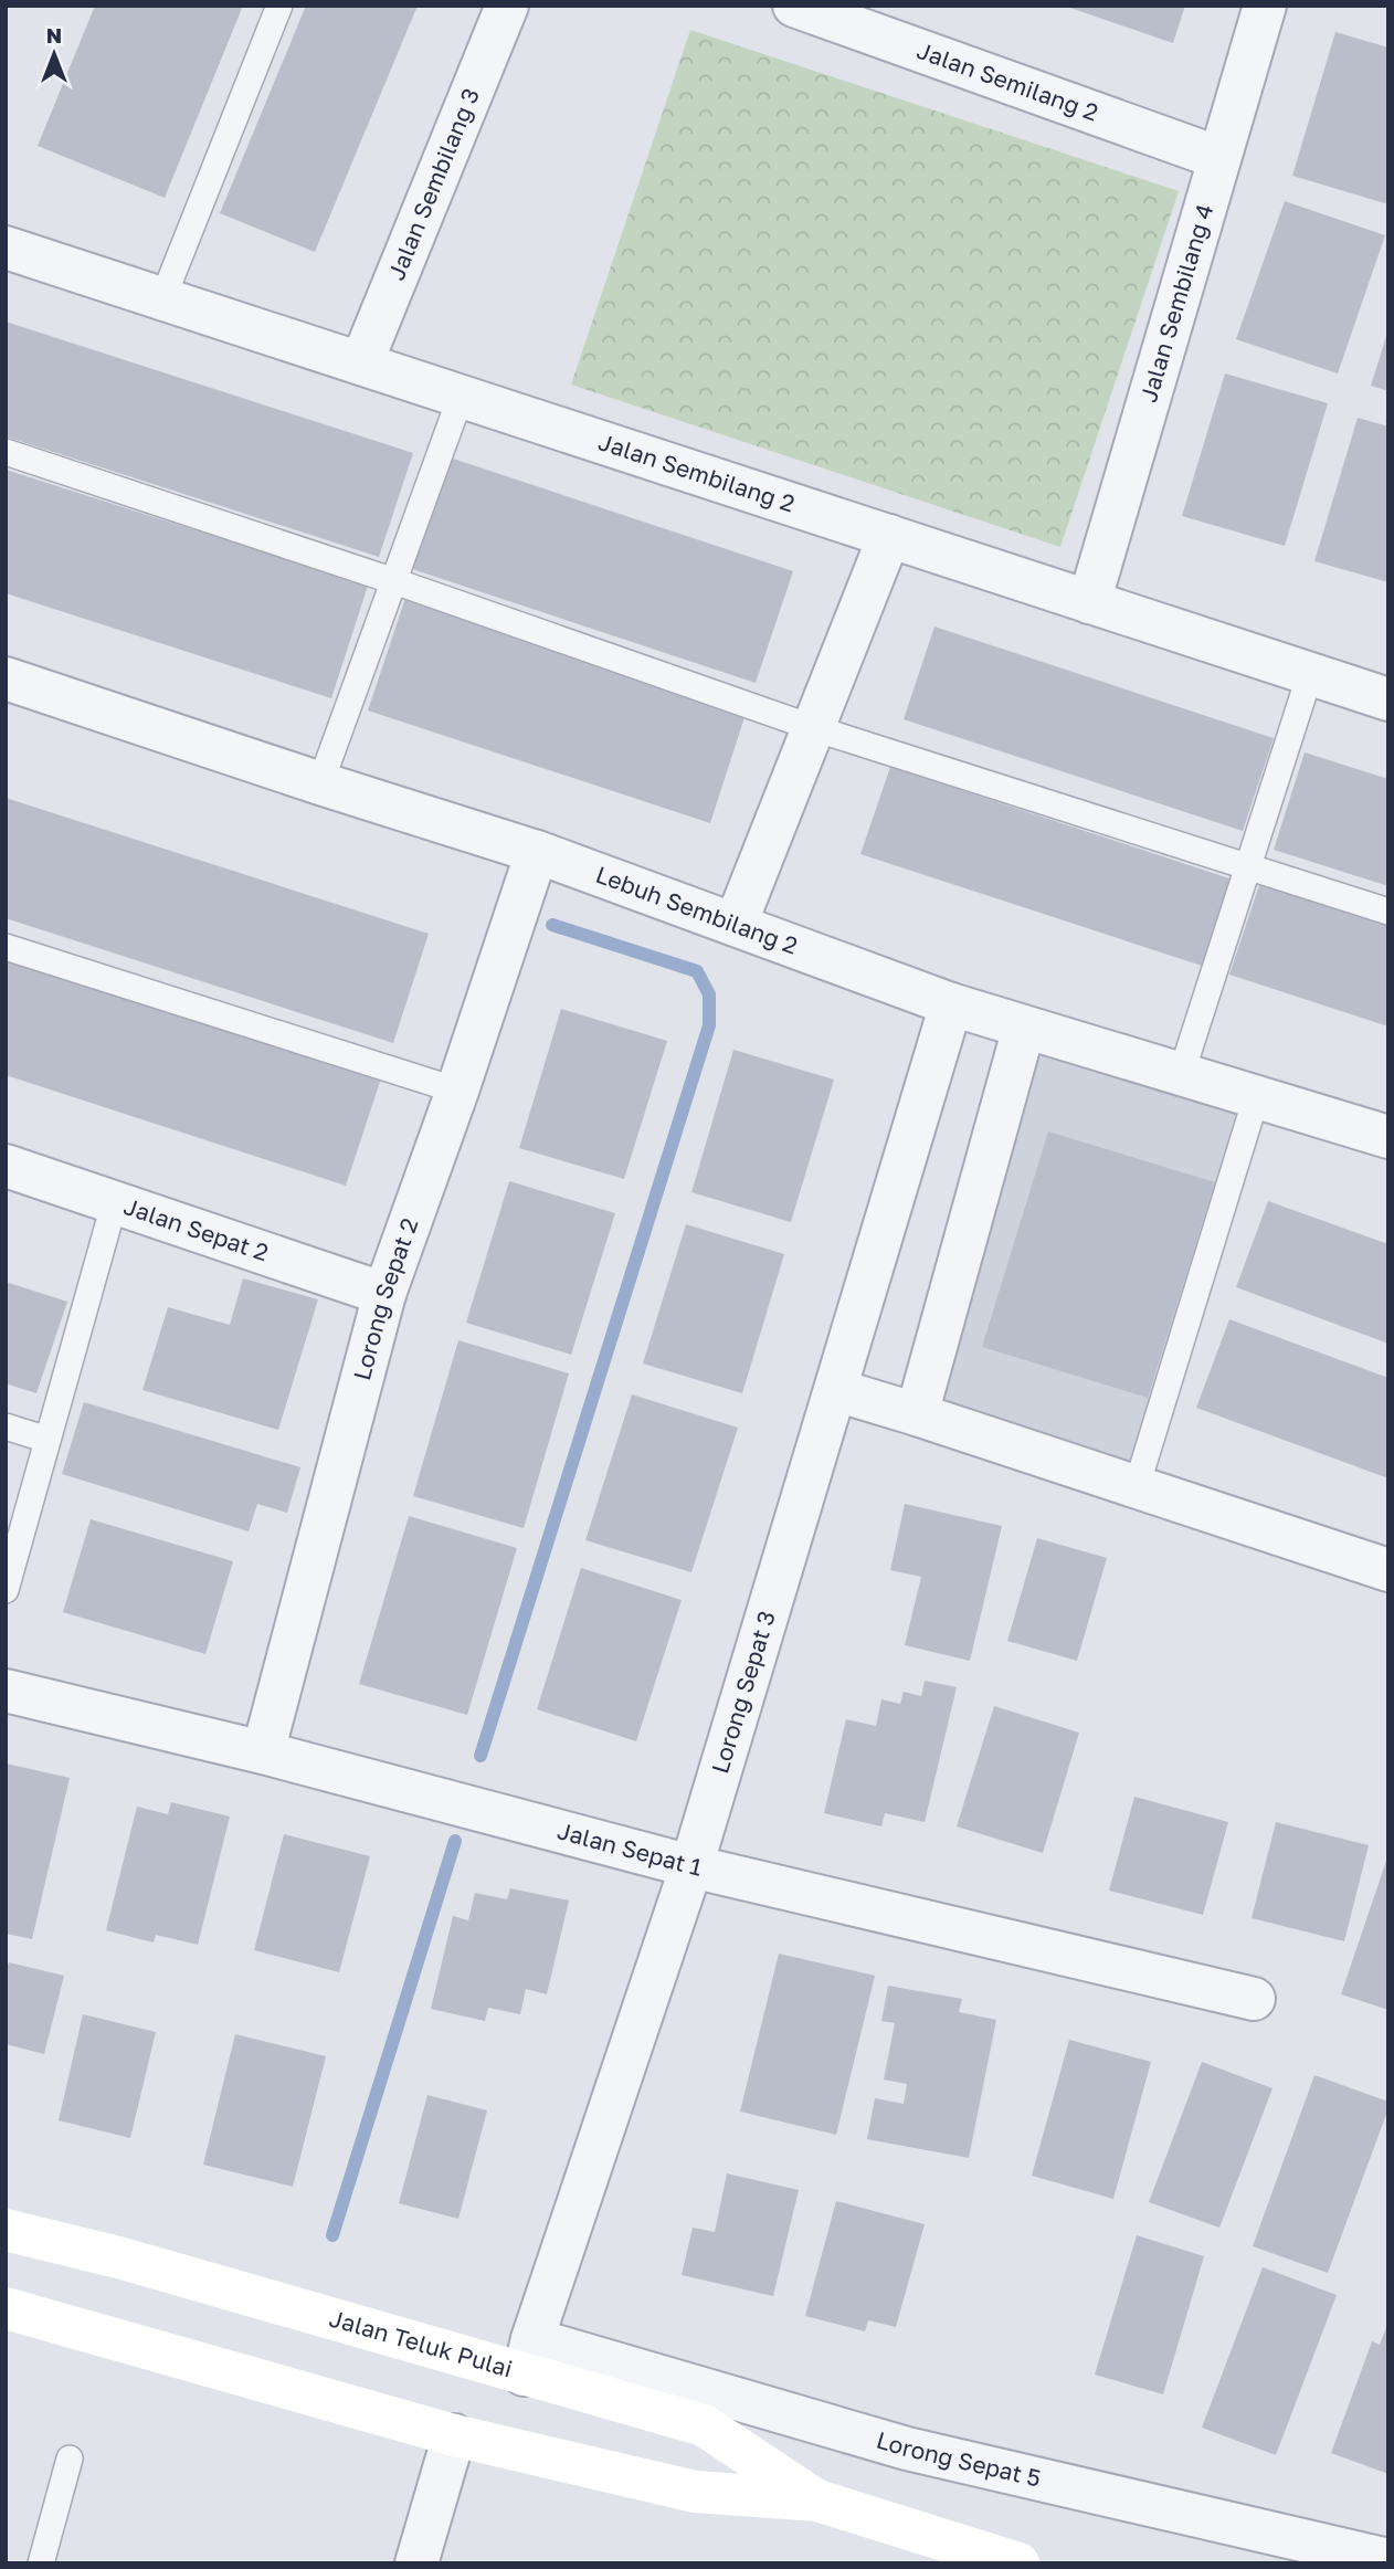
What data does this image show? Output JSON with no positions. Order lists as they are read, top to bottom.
{
  "streets": {
    "main road": ["Jalan Teluk Pulai"],
    "street": [
      "Jalan Semilang 2",
      "Jalan Sembilang 3",
      "Jalan Sembilang 4",
      "Jalan Sembilang 2",
      "Lebuh Sembilang 2",
      "Jalan Sepat 2",
      "Lorong Sepat 2",
      "Lorong Sepat 3",
      "Jalan Sepat 1",
      "Lorong Sepat 5"
    ]
  },
  "crossings": [
    ["Jalan Semilang 2", "Jalan Sembilang 4"],
    ["Jalan Sembilang 3", "Jalan Sembilang 2"],
    ["Jalan Sembilang 4", "Jalan Sembilang 2"],
    ["Lebuh Sembilang 2", "Lorong Sepat 2"],
    ["Lebuh Sembilang 2", "Lorong Sepat 3"],
    ["Jalan Sepat 2", "Lorong Sepat 2"],
    ["Lorong Sepat 2", "Jalan Sepat 1"],
    ["Lorong Sepat 3", "Jalan Sepat 1"],
    ["Lorong Sepat 3", "Jalan Teluk Pulai"],
    ["Lorong Sepat 3", "Lorong Sepat 5"],
    ["Jalan Teluk Pulai", "Lorong Sepat 5"]
  ],
  "north": "top"
}
